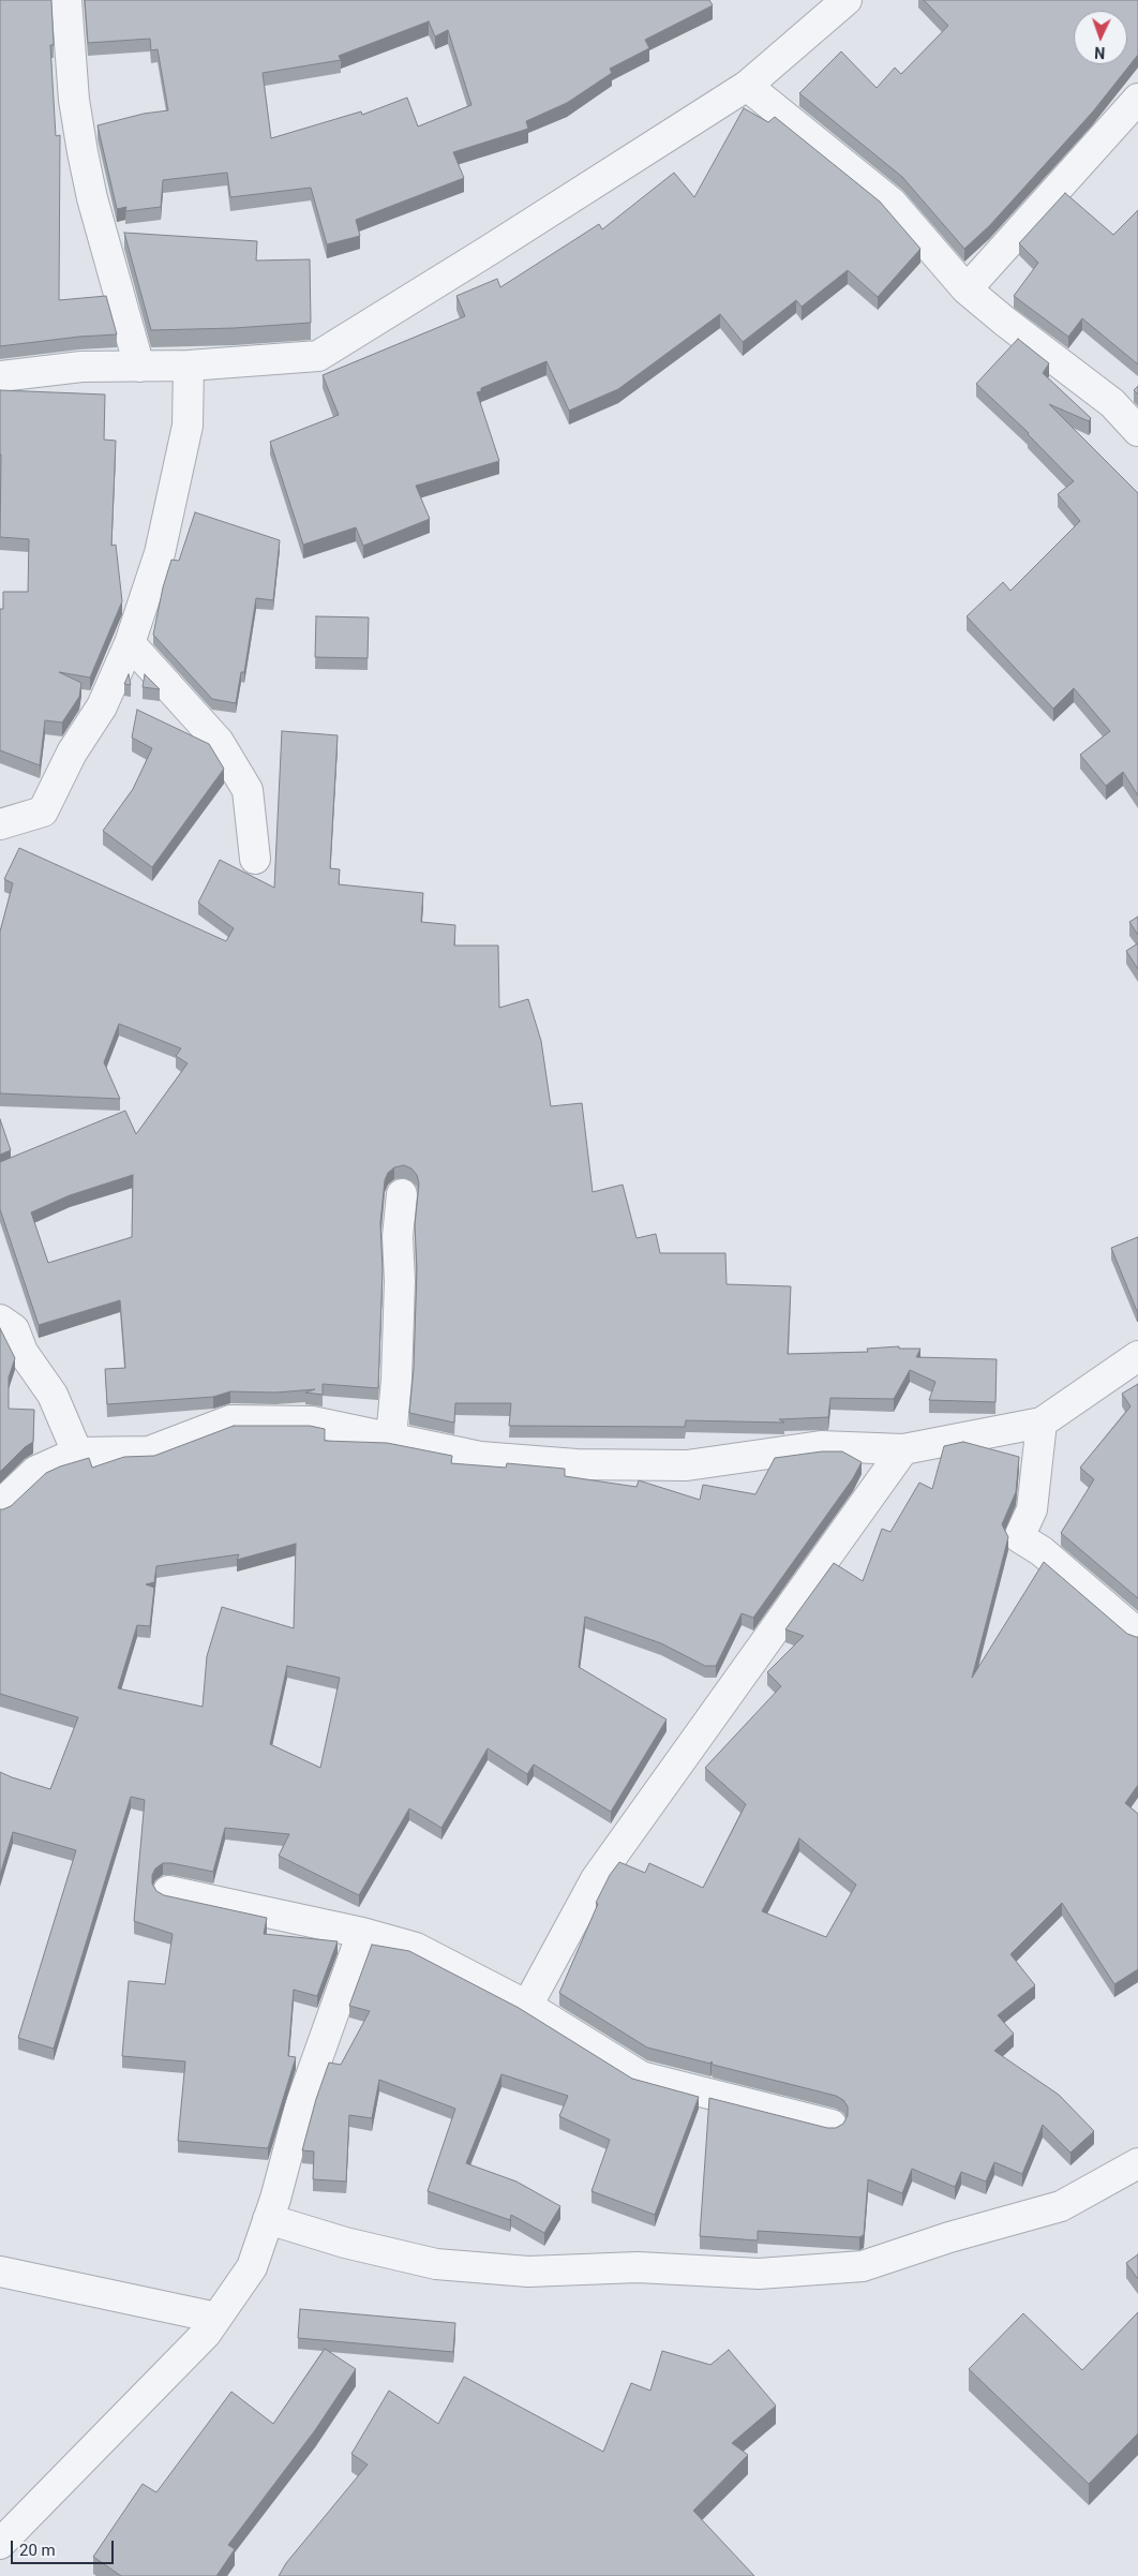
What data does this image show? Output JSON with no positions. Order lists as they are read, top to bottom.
{
  "scale_bar": "20 m",
  "north": "bottom"
}
